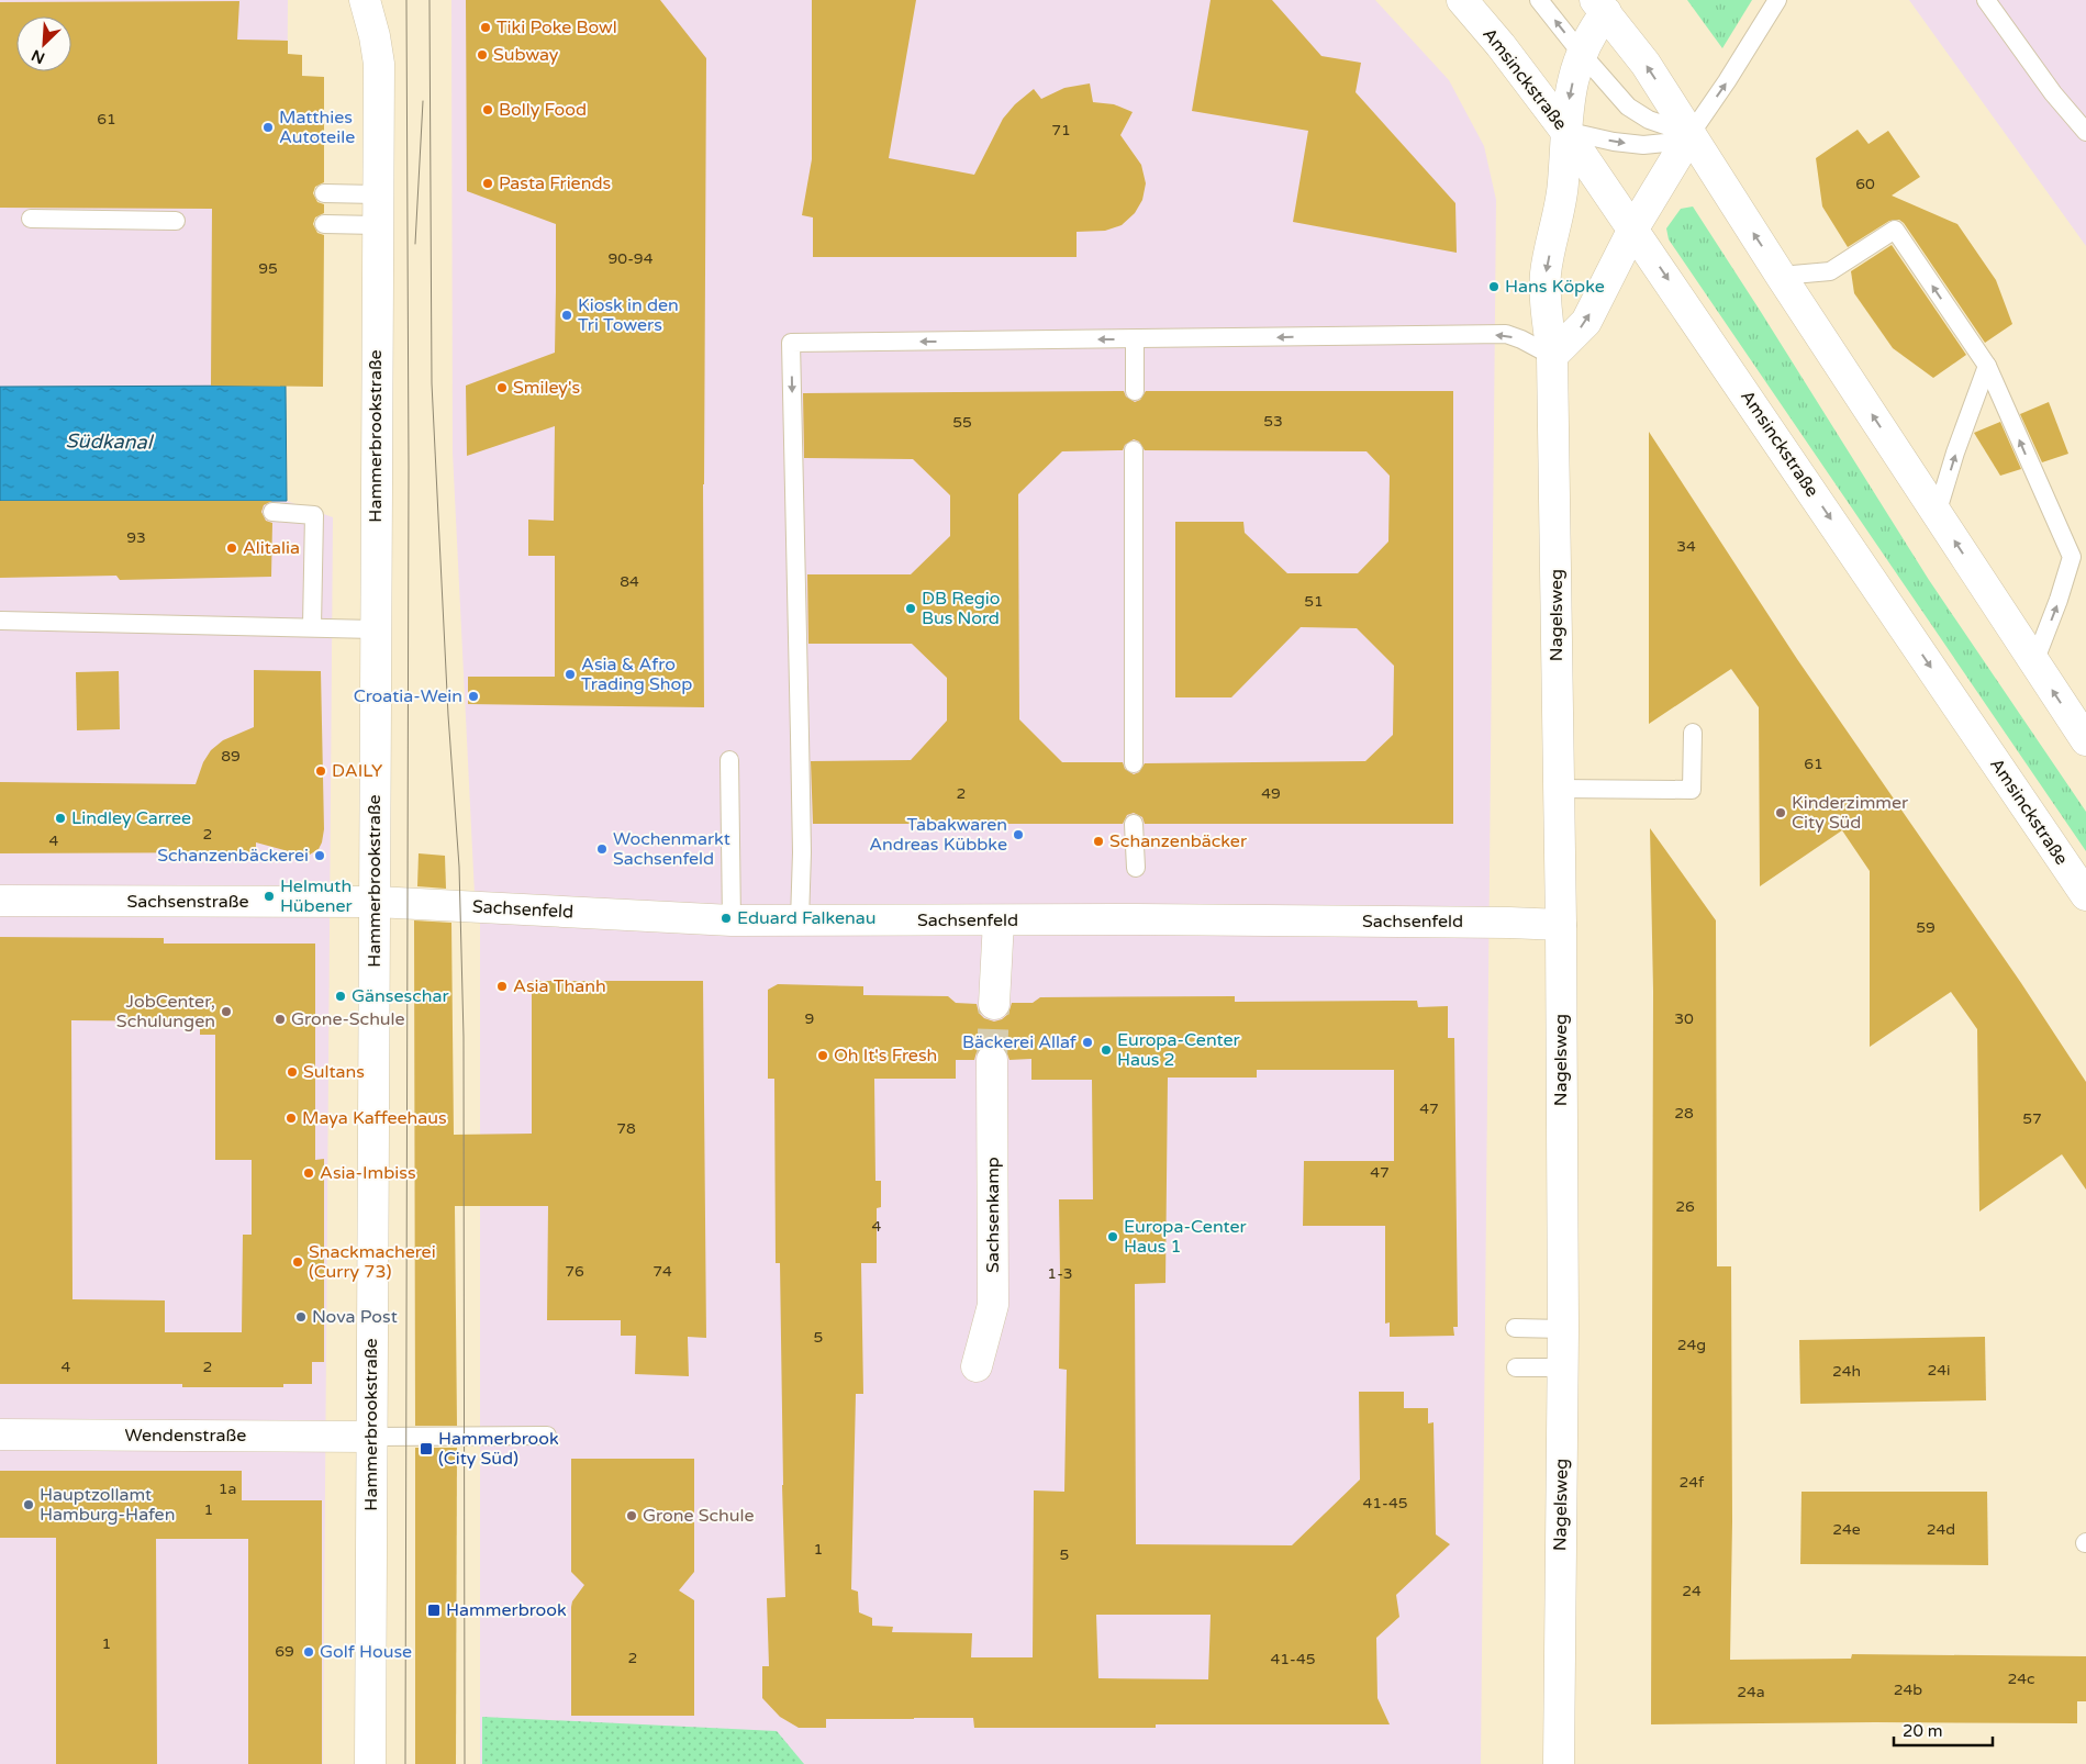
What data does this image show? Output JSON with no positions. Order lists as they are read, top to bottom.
{
  "streets": {
    "street": [
      "Amsinckstraße",
      "Hammerbrookstraße",
      "Nagelsweg",
      "Sachsenstraße",
      "Sachsenfeld",
      "Sachsenkamp",
      "Wendenstraße"
    ]
  },
  "crossings": [
    ["Amsinckstraße", "Nagelsweg"],
    ["Hammerbrookstraße", "Sachsenstraße"],
    ["Hammerbrookstraße", "Sachsenfeld"],
    ["Hammerbrookstraße", "Wendenstraße"],
    ["Nagelsweg", "Sachsenfeld"],
    ["Sachsenstraße", "Sachsenfeld"]
  ],
  "water": ["Südkanal"],
  "places": {
    "other": [
      "Tiki Poke Bowl",
      "Subway",
      "Bolly Food",
      "Matthies Autoteile",
      "Pasta Friends",
      "Hans Köpke",
      "Kiosk in den Tri Towers",
      "Smiley's",
      "Alitalia",
      "DB Regio Bus Nord",
      "Asia & Afro Trading Shop",
      "Croatia-Wein",
      "DAILY",
      "Kinderzimmer City Süd",
      "Lindley Carree",
      "Tabakwaren Andreas Kübbke",
      "Schanzenbäcker",
      "Wochenmarkt Sachsenfeld",
      "Schanzenbäckerei",
      "Helmuth Hübener",
      "Eduard Falkenau",
      "Asia Thanh",
      "Gänseschar",
      "JobCenter, Schulungen",
      "Grone-Schule",
      "Bäckerei Allaf",
      "Europa-Center Haus 2",
      "Oh It's Fresh",
      "Sultans",
      "Maya Kaffeehaus",
      "Asia-Imbiss",
      "Europa-Center Haus 1",
      "Snackmacherei (Curry 73)",
      "Nova Post",
      "Hauptzollamt Hamburg-Hafen",
      "Grone Schule",
      "Golf House"
    ],
    "transit": ["Hammerbrook (City Süd)", "Hammerbrook"]
  },
  "house_numbers": [
    "61",
    "71",
    "60",
    "90-94",
    "95",
    "53",
    "55",
    "93",
    "34",
    "84",
    "51",
    "89",
    "61",
    "2",
    "49",
    "2",
    "4",
    "59",
    "9",
    "30",
    "47",
    "28",
    "57",
    "78",
    "47",
    "26",
    "4",
    "76",
    "74",
    "1-3",
    "5",
    "24g",
    "4",
    "2",
    "24i",
    "24h",
    "24f",
    "1a",
    "41-45",
    "1",
    "24e",
    "24d",
    "1",
    "5",
    "24",
    "1",
    "69",
    "2",
    "41-45",
    "24c",
    "24b",
    "24a"
  ],
  "scale_bar": "20 m",
  "north": "bottom left"
}
